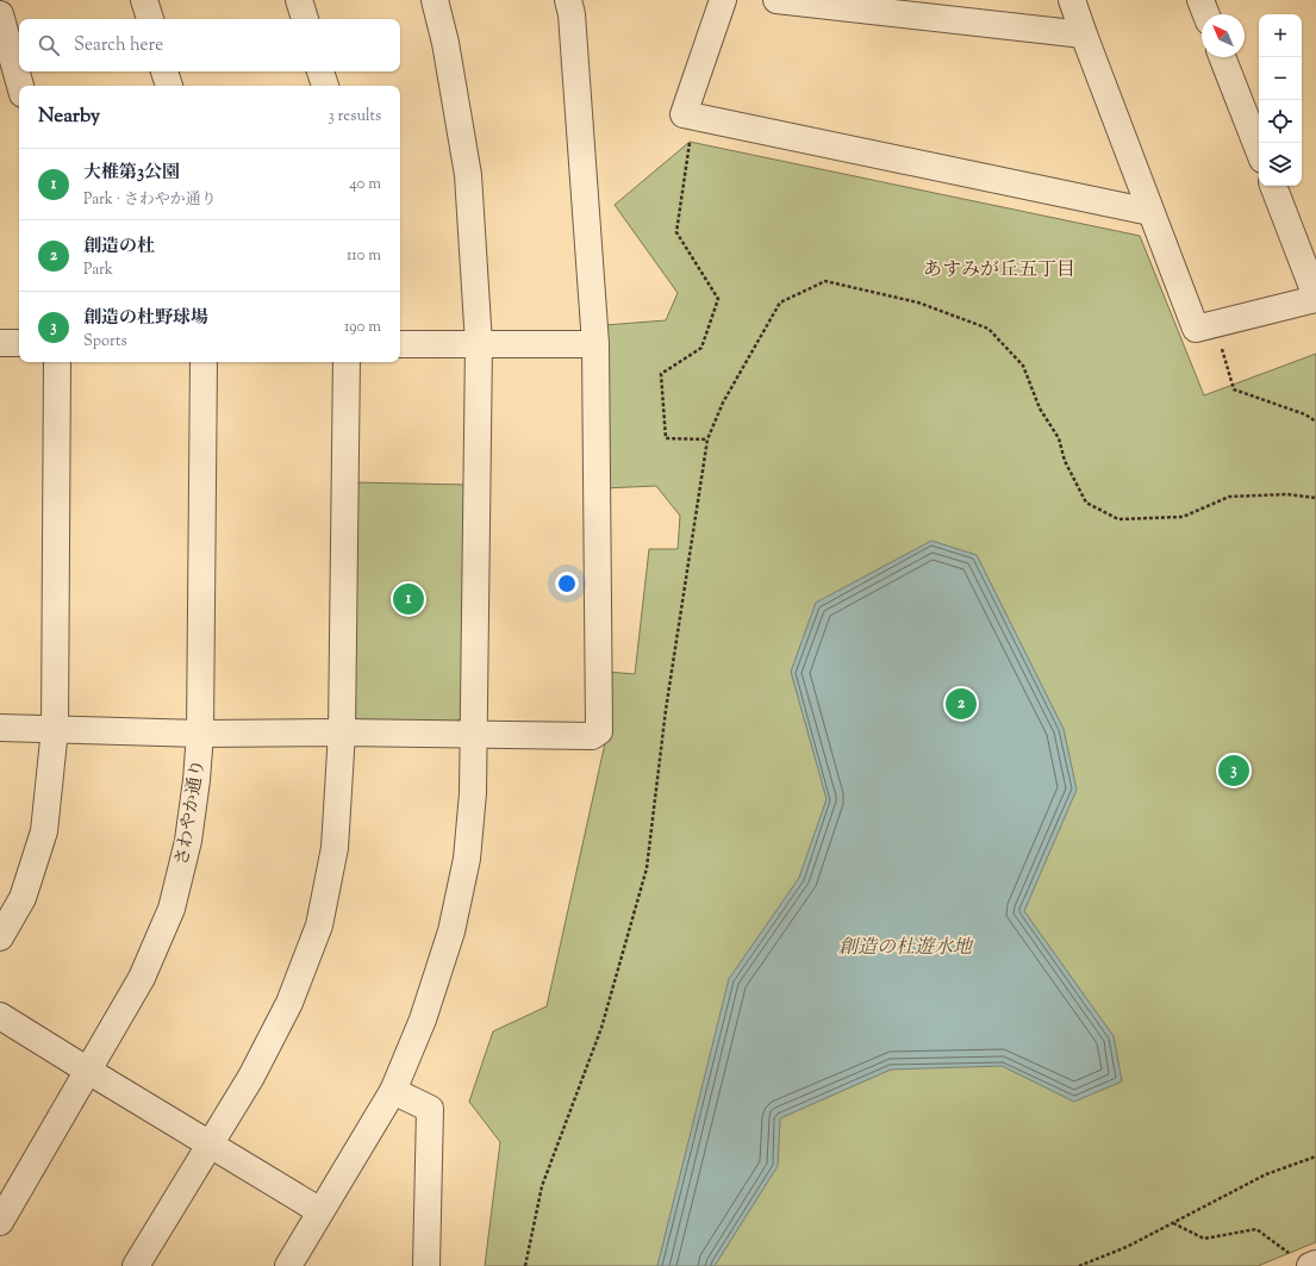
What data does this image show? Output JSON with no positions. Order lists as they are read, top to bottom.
{
  "streets": {
    "street": ["さわやか通り"]
  },
  "districts": ["あすみが丘五丁目"],
  "water": ["創造の杜遊水地"],
  "north": "top left",
  "page": {
    "map_buttons": ["+", "−"],
    "search": "Search here",
    "heading": ["Nearby", "3 results"],
    "list": [
      {
        "mark": "1",
        "name": "大椎第3公園",
        "note": "Park · さわやか通り",
        "value": "40 m"
      },
      {
        "mark": "2",
        "name": "創造の杜",
        "note": "Park",
        "value": "110 m"
      },
      {
        "mark": "3",
        "name": "創造の杜野球場",
        "note": "Sports",
        "value": "190 m"
      }
    ],
    "pins": ["1", "2", "3"]
  }
}
